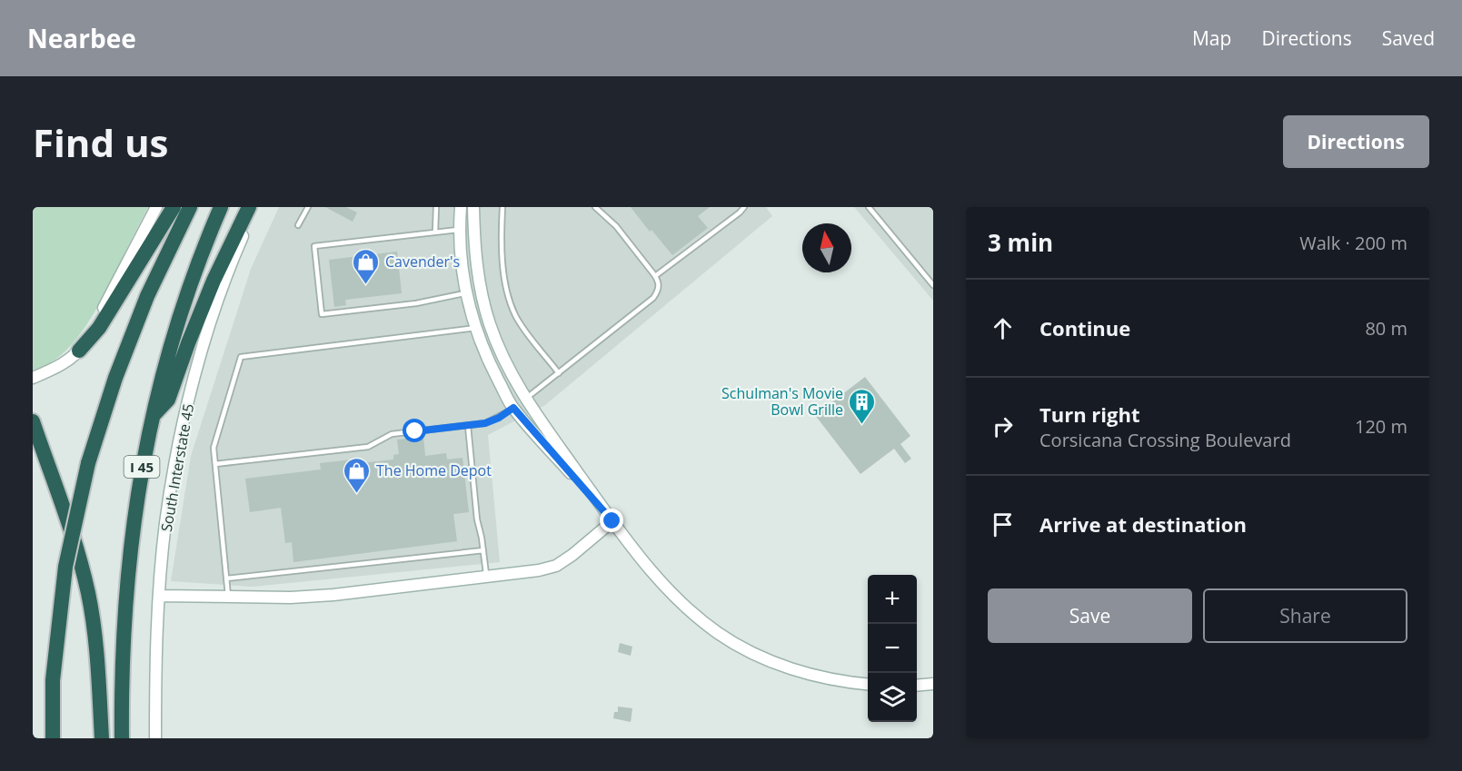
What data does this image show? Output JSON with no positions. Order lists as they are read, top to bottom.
{
  "streets": {
    "highway": ["I 45"],
    "street": ["South Interstate 45"]
  },
  "places": {
    "shop": ["Cavender's", "The Home Depot"],
    "building": ["Schulman's Movie Bowl Grille"]
  },
  "north": "top",
  "page": {
    "header": "Nearbee",
    "nav": ["Map", "Directions", "Saved"],
    "buttons": [
      "Directions",
      ["Save", "Share"]
    ],
    "title": "Find us",
    "heading": ["3 min", "Walk · 200 m"],
    "list": [
      ["Continue", "80 m"],
      ["Turn right", "Corsicana Crossing Boulevard", "120 m"],
      "Arrive at destination"
    ],
    "map_buttons": ["+", "−"]
  }
}
